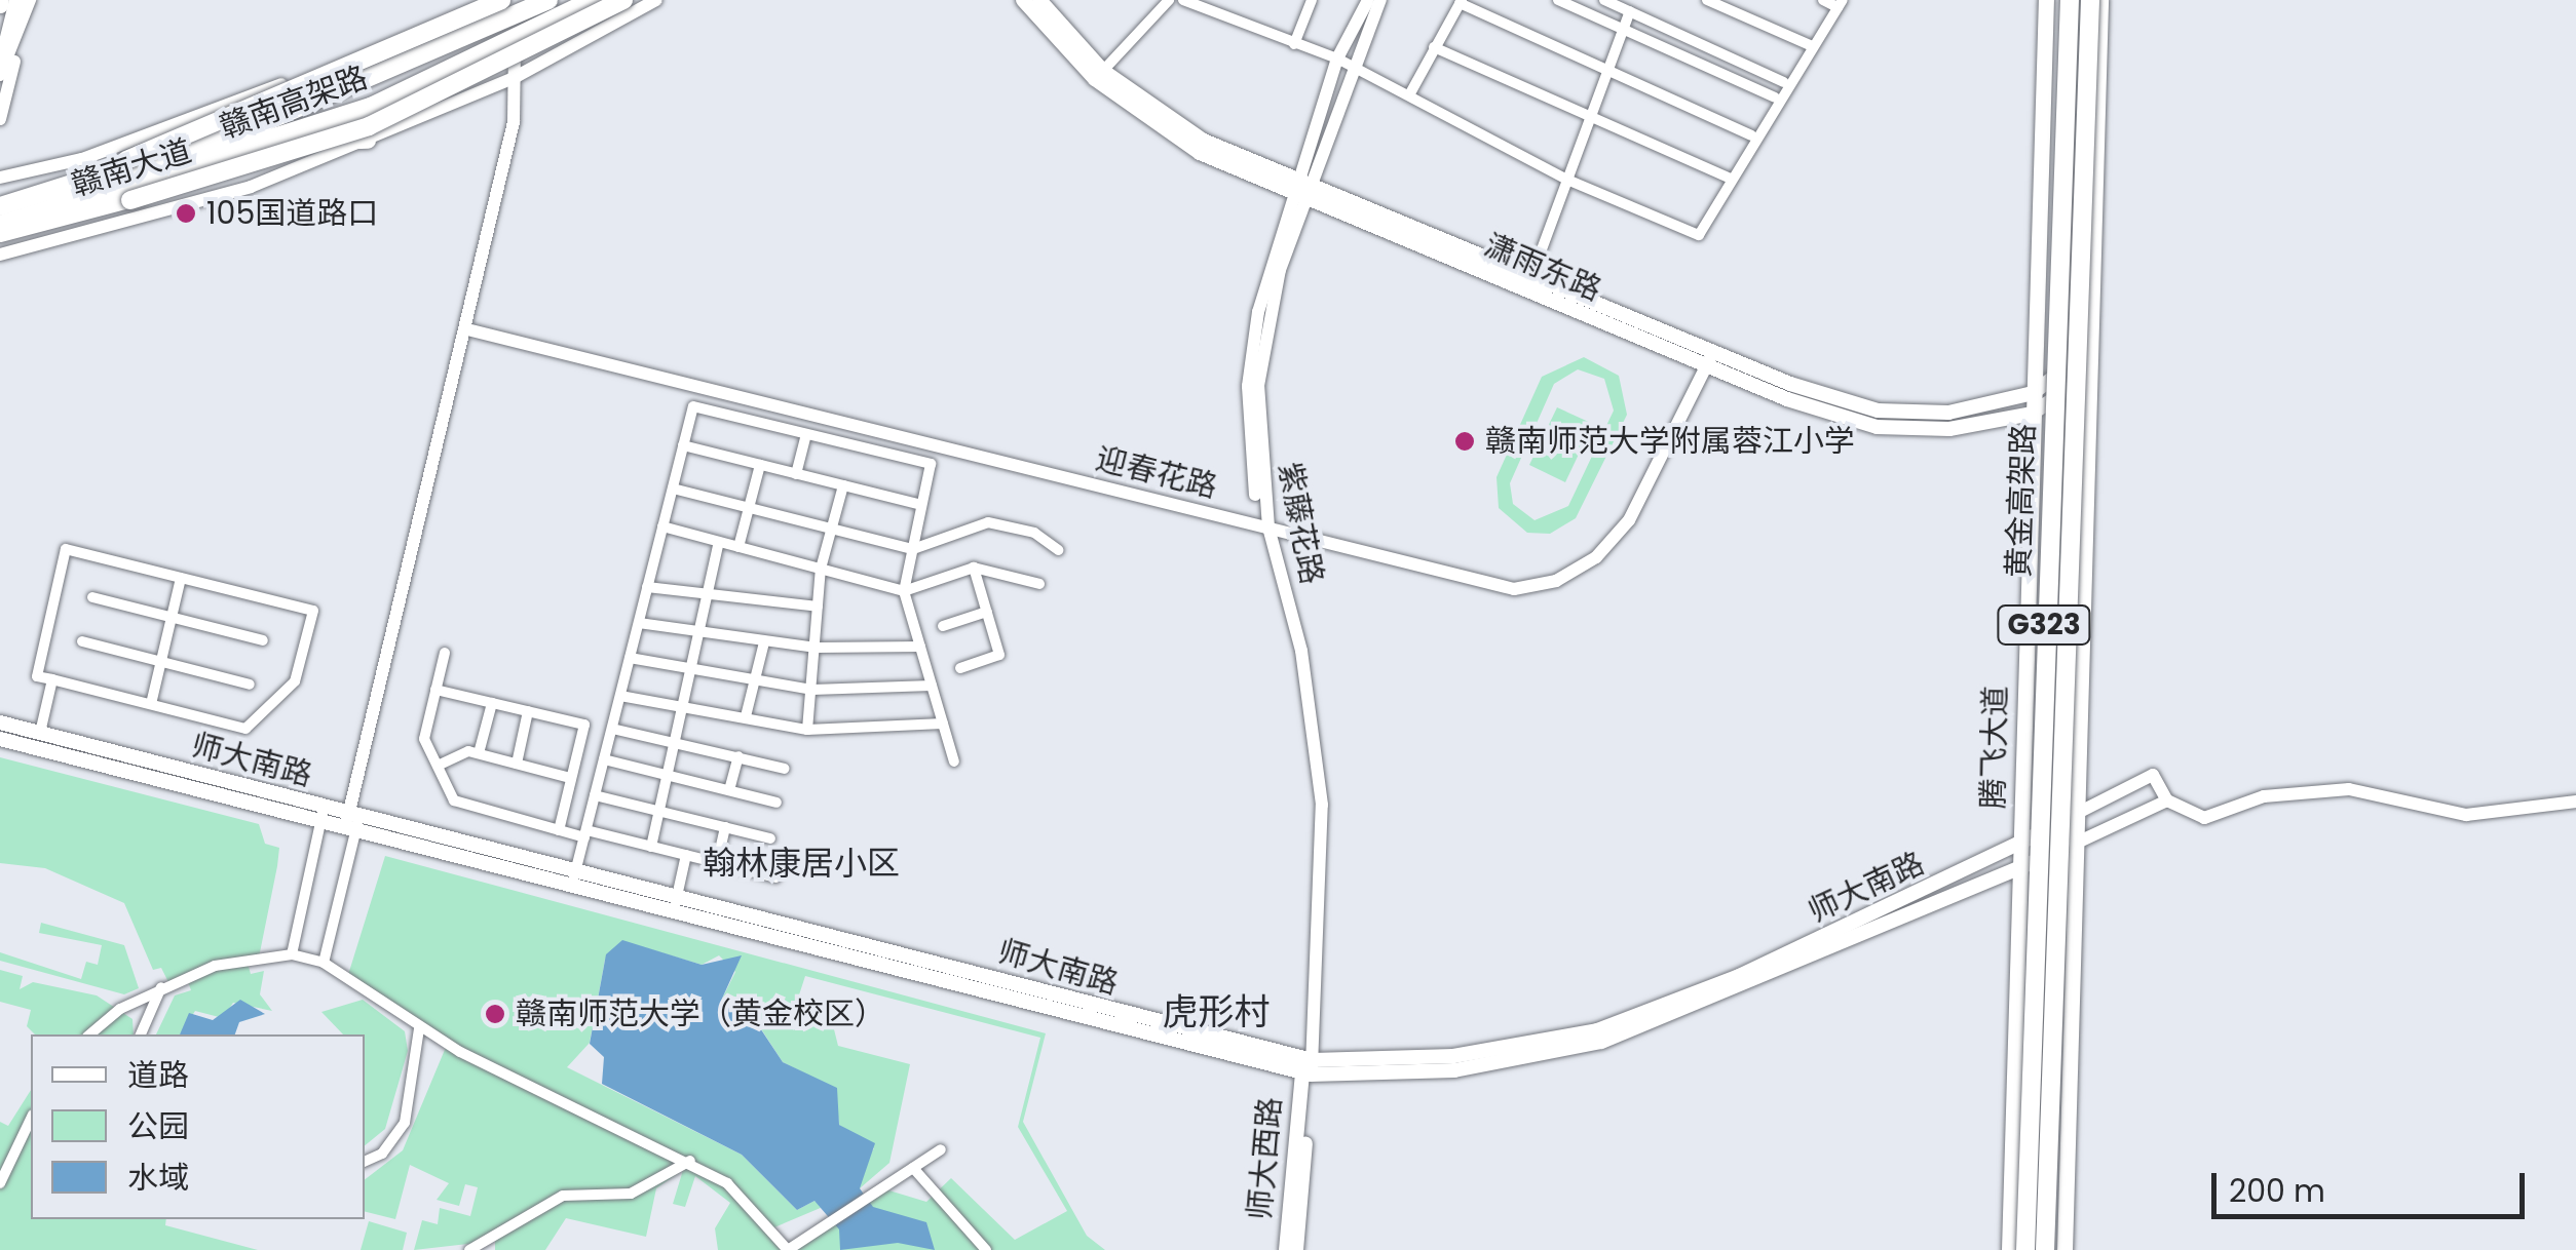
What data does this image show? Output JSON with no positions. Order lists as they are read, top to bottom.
{
  "streets": {
    "highway": ["赣南高架路", "黄金高架路", "G323"],
    "main road": [
      "赣南大道",
      "潇雨东路",
      "腾飞大道",
      "师大南路",
      "师大西路"
    ],
    "street": ["迎春花路", "紫藤花路"]
  },
  "crossings": [
    ["潇雨东路", "迎春花路"],
    ["潇雨东路", "紫藤花路"],
    ["潇雨东路", "腾飞大道"],
    ["迎春花路", "紫藤花路"],
    ["紫藤花路", "师大南路"],
    ["紫藤花路", "师大西路"],
    ["腾飞大道", "师大南路"],
    ["师大南路", "师大西路"]
  ],
  "districts": ["翰林康居小区", "虎形村"],
  "places": ["105国道路口", "赣南师范大学附属蓉江小学", "赣南师范大学（黄金校区）"],
  "legend": ["道路", "公园", "水域"],
  "scale_bar": "200 m"
}
